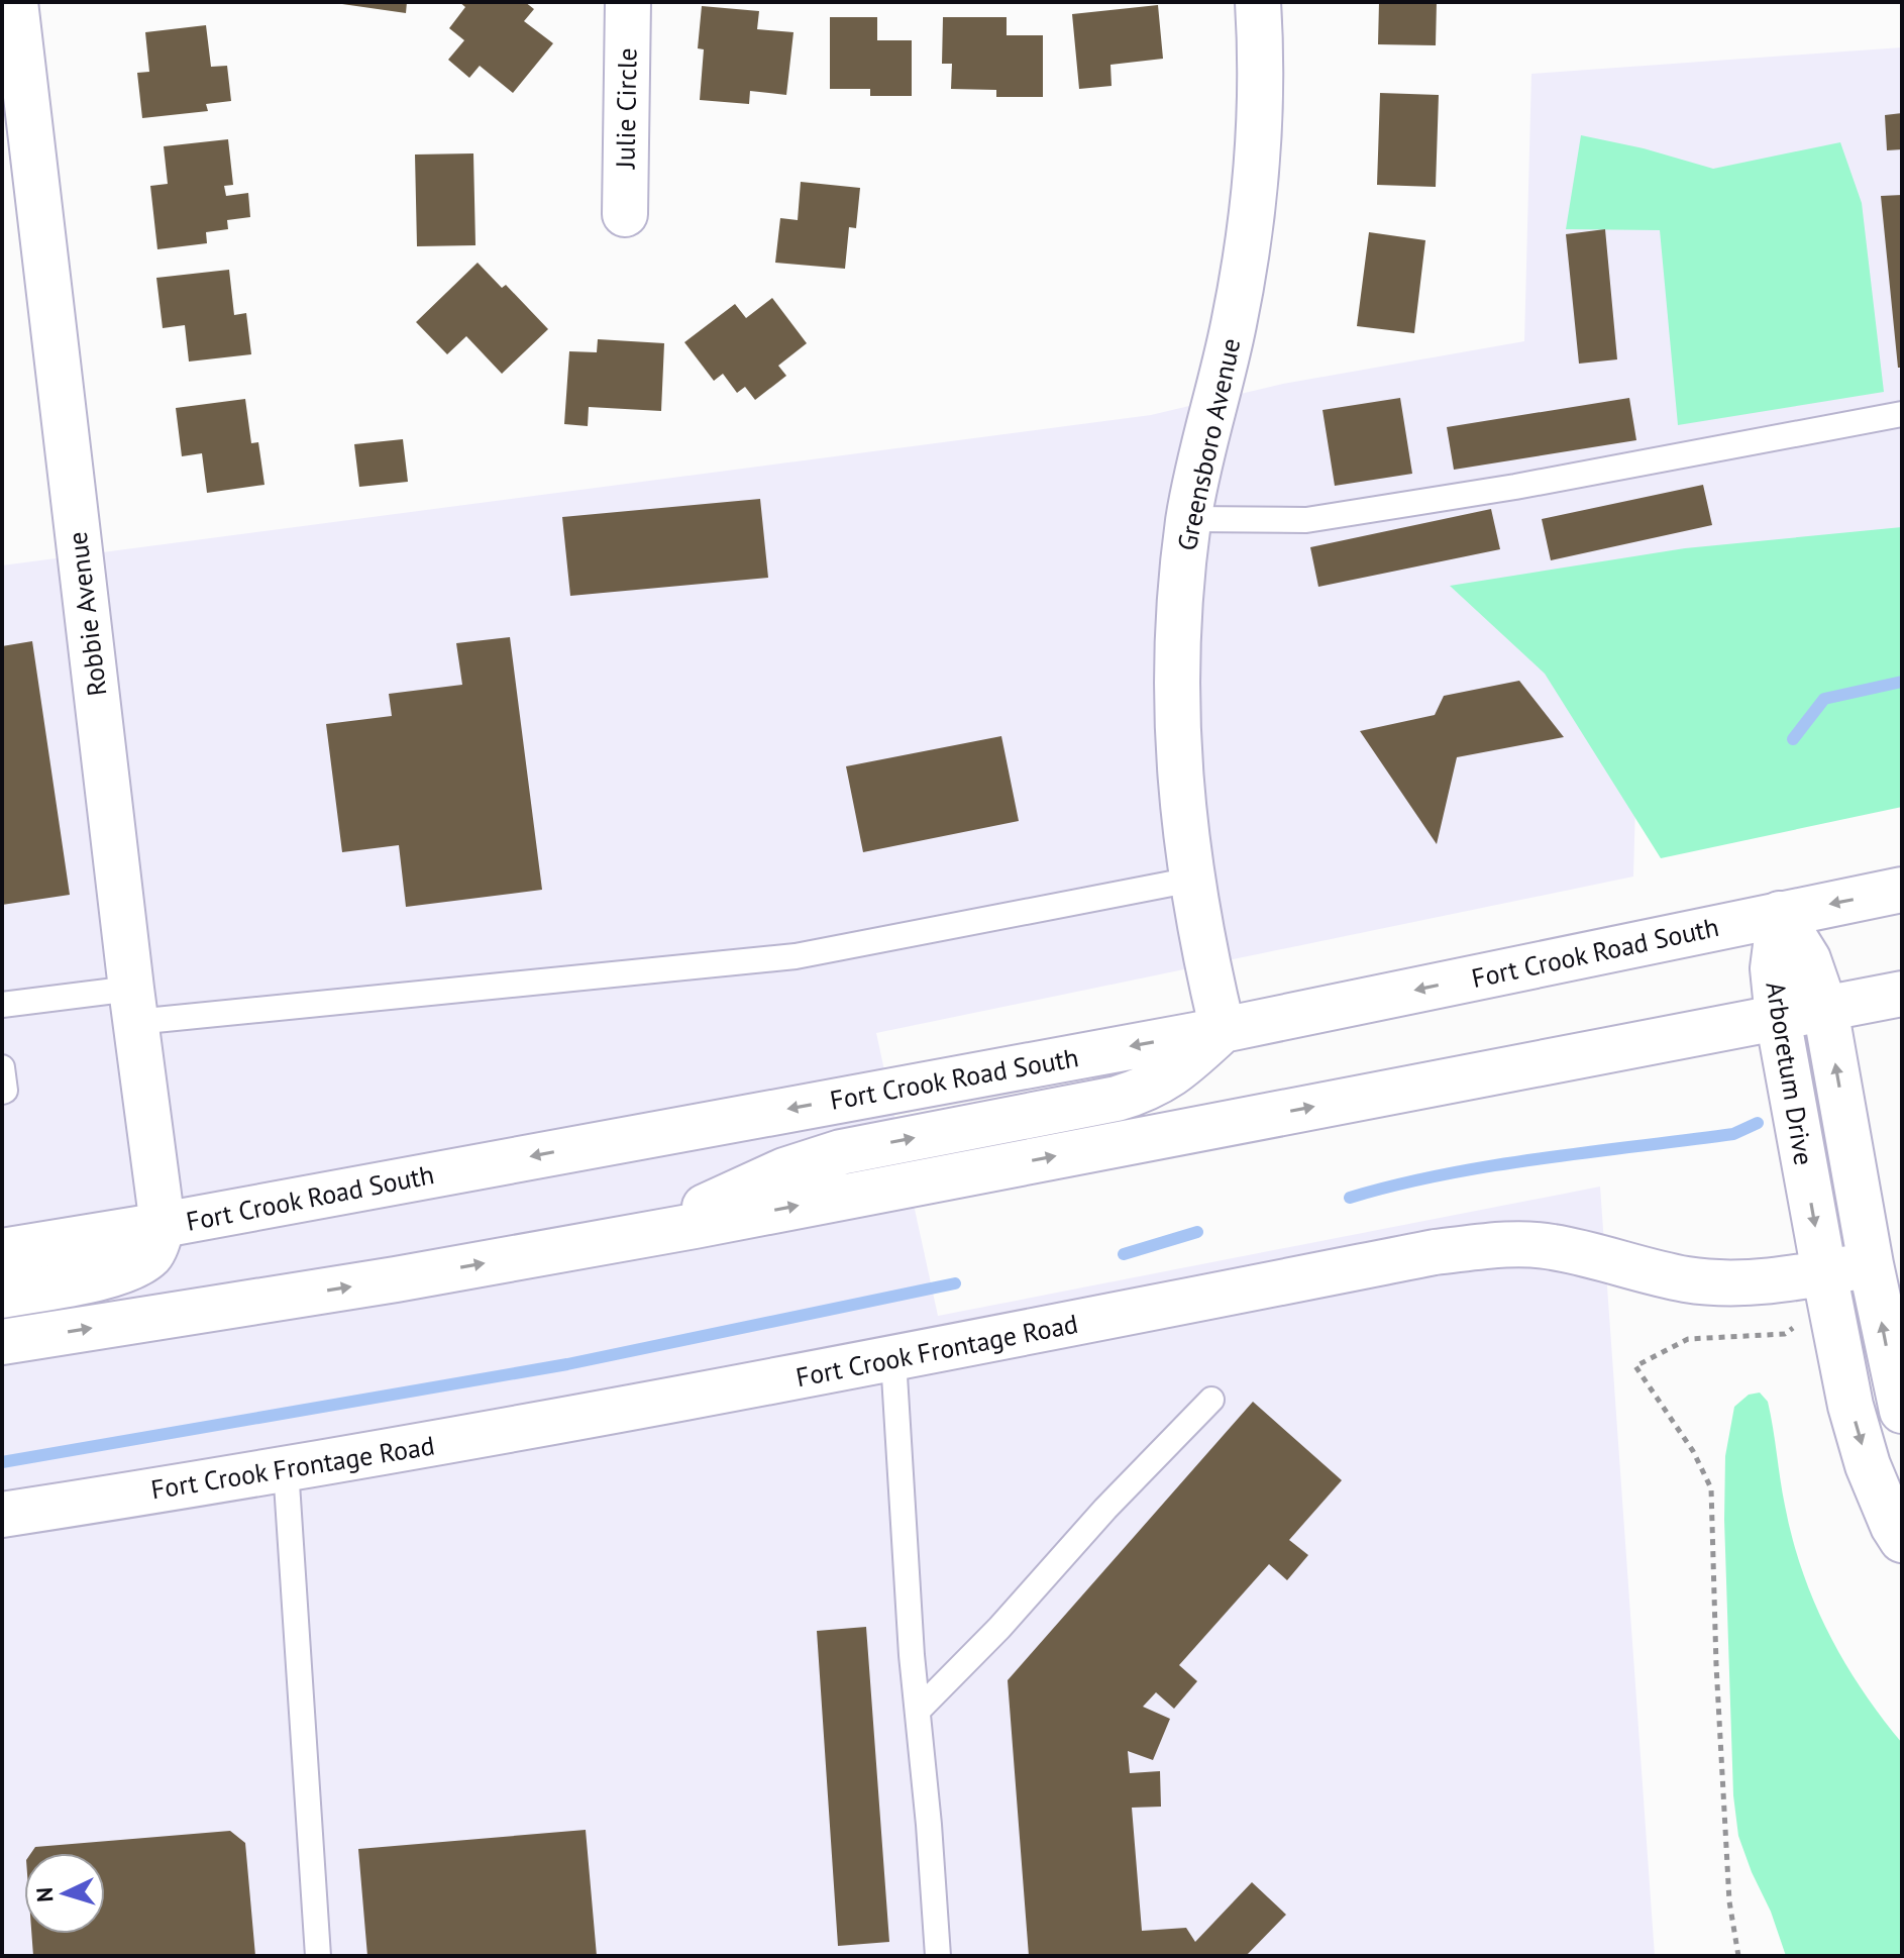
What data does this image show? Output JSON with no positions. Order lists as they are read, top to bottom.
{
  "streets": {
    "street": [
      "Julie Circle",
      "Greensboro Avenue",
      "Robbie Avenue",
      "Fort Crook Road South",
      "Arboretum Drive",
      "Fort Crook Frontage Road"
    ]
  },
  "crossings": [
    ["Greensboro Avenue", "Fort Crook Road South"],
    ["Robbie Avenue", "Fort Crook Road South"],
    ["Fort Crook Road South", "Arboretum Drive"],
    ["Arboretum Drive", "Fort Crook Frontage Road"]
  ],
  "north": "left"
}
